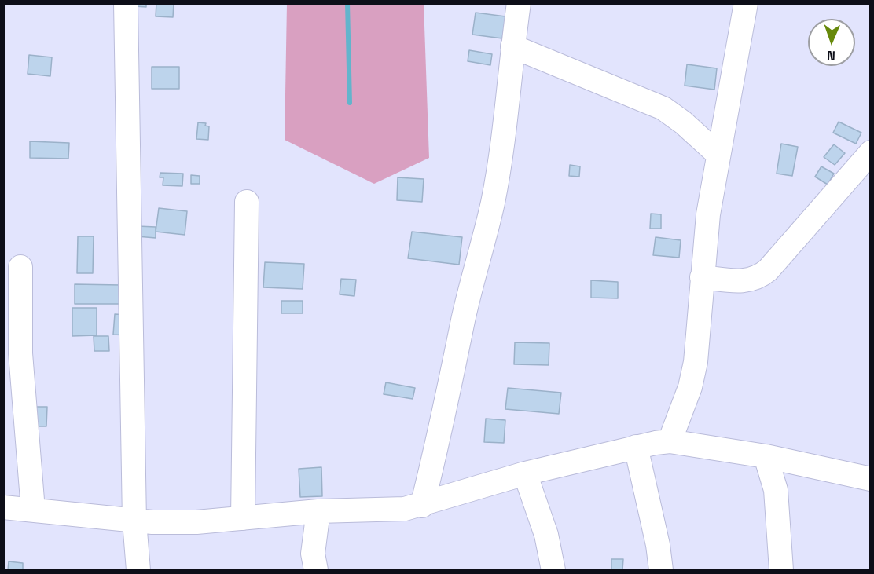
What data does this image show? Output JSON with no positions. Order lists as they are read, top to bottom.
{
  "north": "bottom"
}
